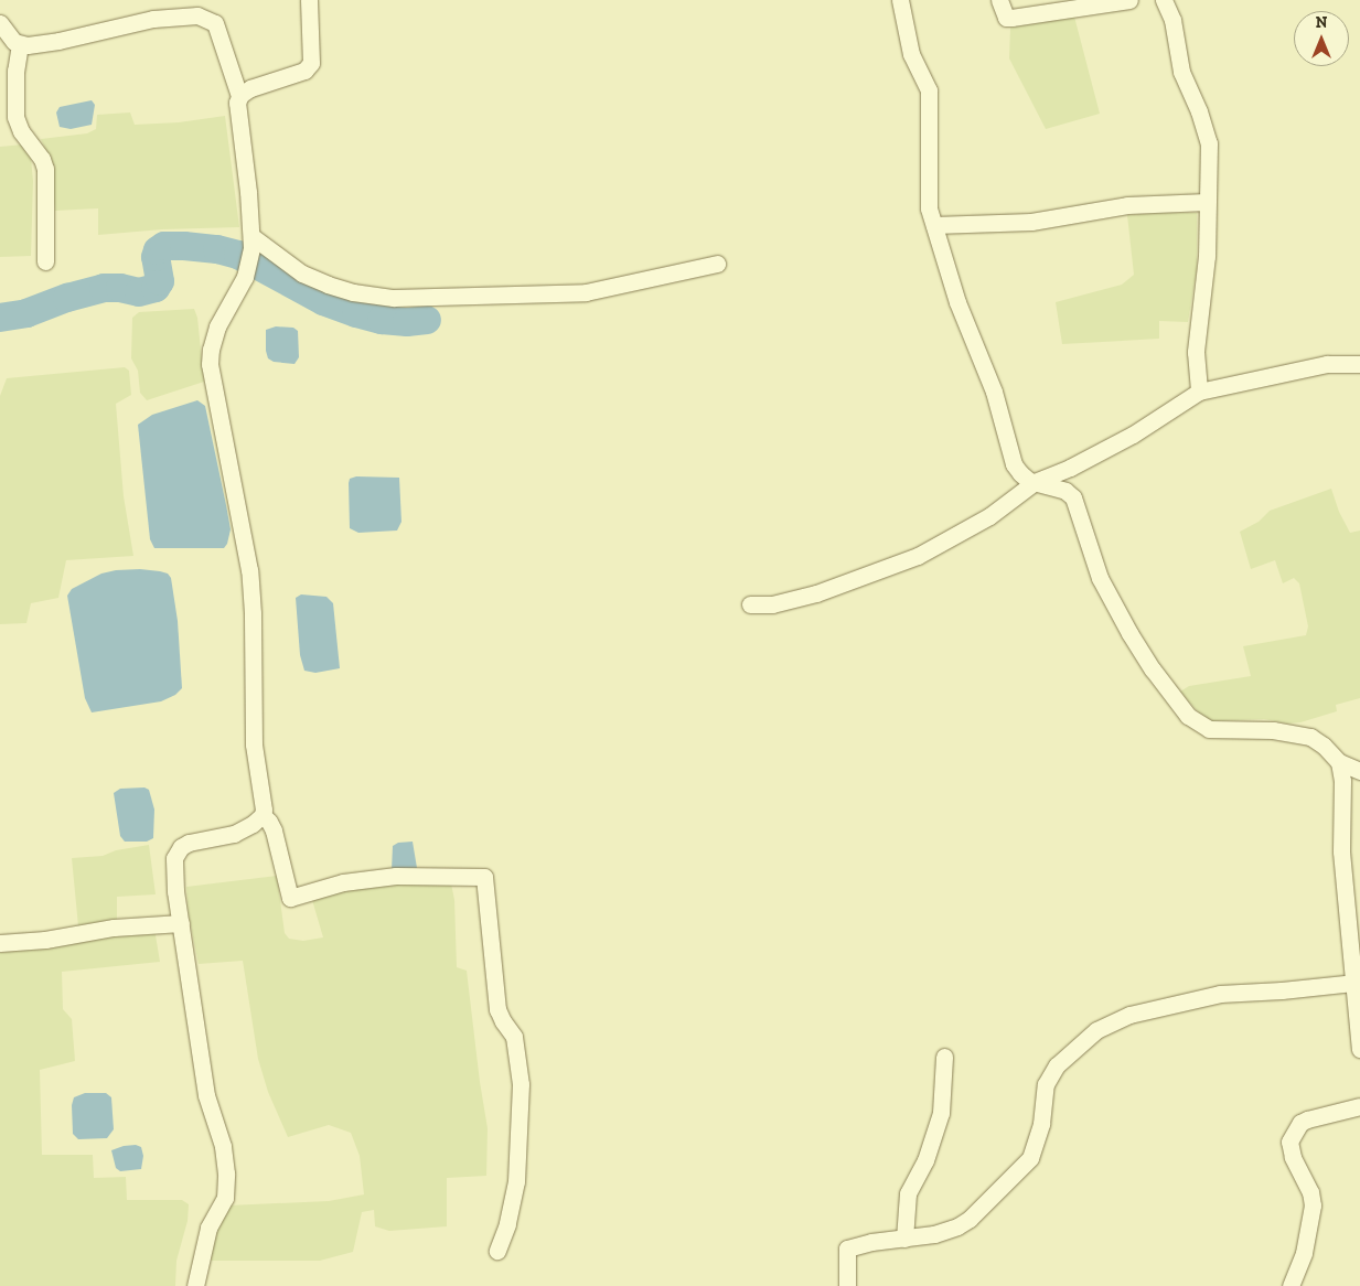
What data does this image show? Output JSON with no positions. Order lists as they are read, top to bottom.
{
  "north": "top"
}
